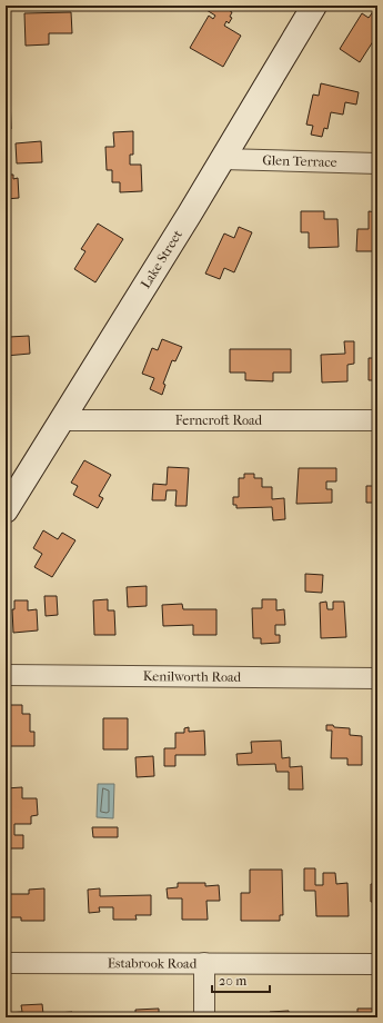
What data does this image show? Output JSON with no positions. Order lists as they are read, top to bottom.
{
  "streets": {
    "street": [
      "Glen Terrace",
      "Lake Street",
      "Ferncroft Road",
      "Kenilworth Road",
      "Estabrook Road"
    ]
  },
  "crossings": [
    ["Glen Terrace", "Lake Street"],
    ["Lake Street", "Ferncroft Road"]
  ],
  "scale_bar": "20 m"
}
